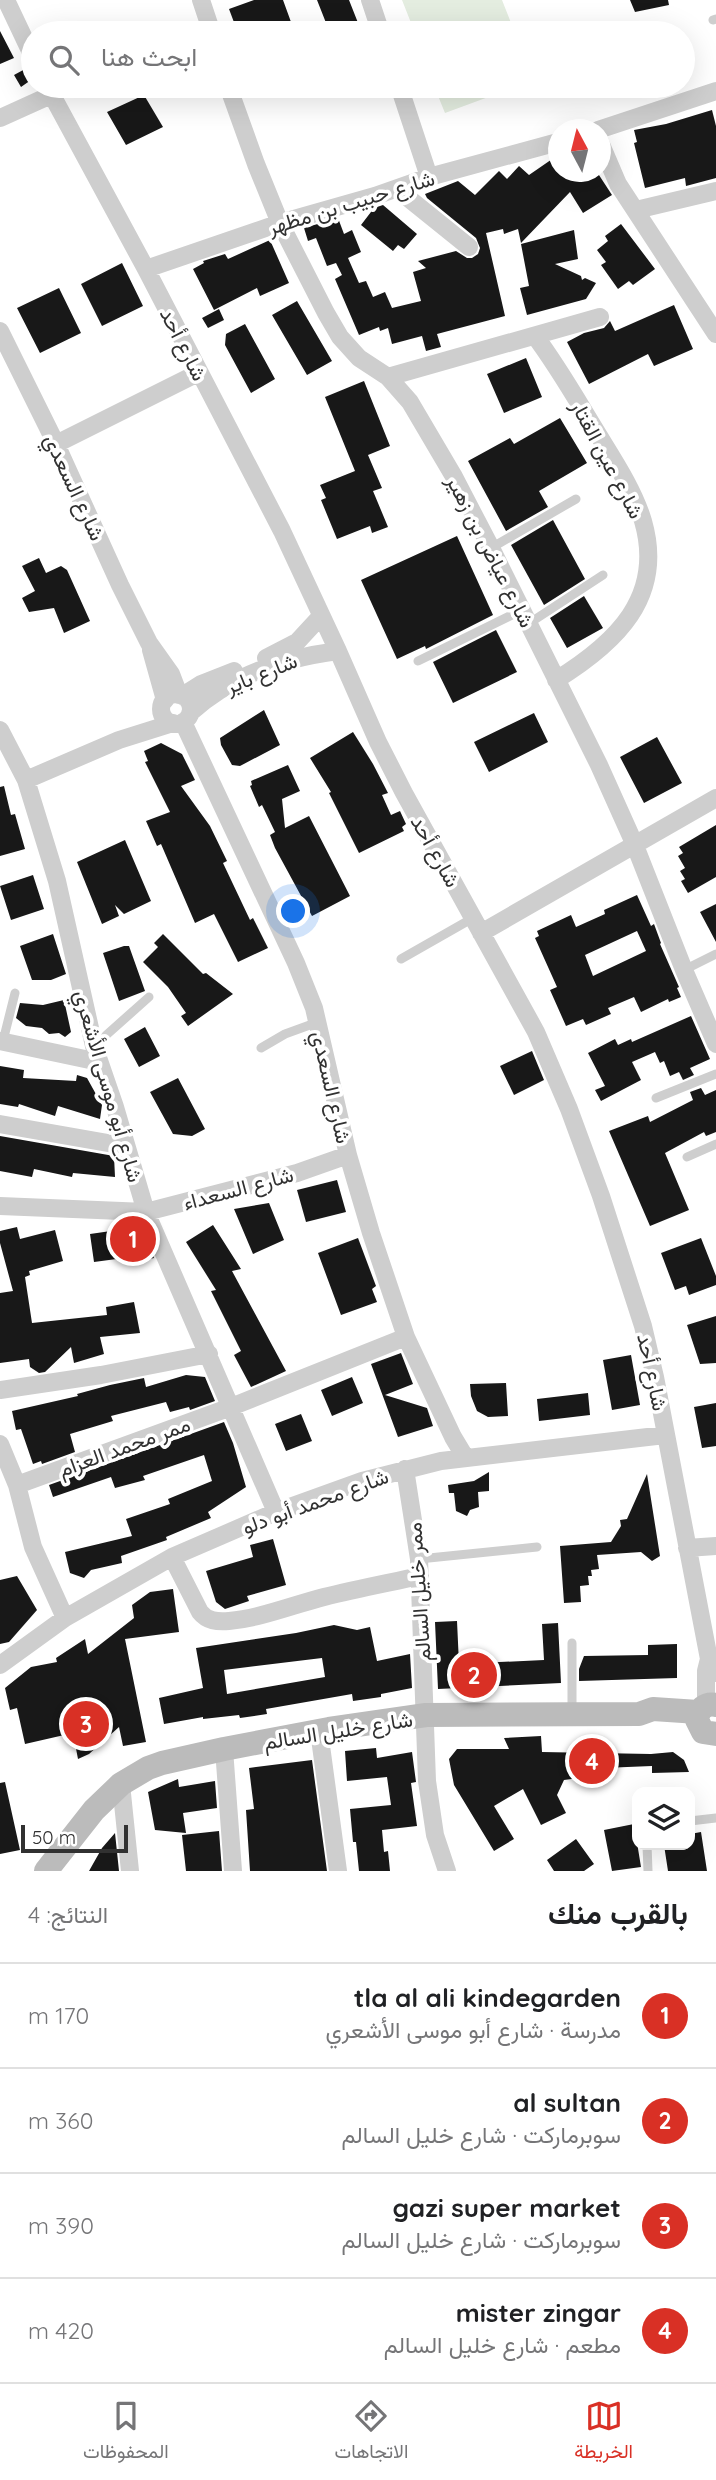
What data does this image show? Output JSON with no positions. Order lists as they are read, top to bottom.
{
  "streets": {
    "street": [
      "شارع حبيب بن مظهر",
      "شارع أحد",
      "شارع عين القتار",
      "شارع السعدي",
      "شارع عياض بن زهير",
      "شارع باير",
      "شارع أبو موسى الأشعري",
      "شارع السعداء",
      "ممر محمد العزام",
      "شارع محمد أبو دلو",
      "ممر خليل السالم",
      "شارع خليل السالم"
    ]
  },
  "crossings": [
    ["شارع حبيب بن مظهر", "شارع أحد"],
    ["شارع حبيب بن مظهر", "شارع عياض بن زهير"],
    ["شارع أحد", "شارع باير"],
    ["شارع أحد", "شارع محمد أبو دلو"],
    ["شارع أحد", "شارع خليل السالم"],
    ["شارع عين القتار", "شارع عياض بن زهير"],
    ["شارع السعدي", "شارع باير"],
    ["شارع السعدي", "شارع السعداء"],
    ["شارع السعدي", "ممر محمد العزام"],
    ["شارع السعدي", "شارع محمد أبو دلو"],
    ["شارع باير", "شارع أبو موسى الأشعري"],
    ["شارع أبو موسى الأشعري", "شارع السعداء"],
    ["شارع أبو موسى الأشعري", "ممر محمد العزام"],
    ["شارع أبو موسى الأشعري", "شارع محمد أبو دلو"],
    ["شارع محمد أبو دلو", "ممر خليل السالم"],
    ["ممر خليل السالم", "شارع خليل السالم"]
  ],
  "scale_bar": "50 m",
  "north": "top",
  "page": {
    "search": "ابحث هنا",
    "pins": [
      "1",
      "2",
      "3",
      "4"
    ],
    "scale": "50 m",
    "heading": ["بالقرب منك", "النتائج: 4"],
    "list": [
      {
        "mark": "1",
        "name": "tla al ali kindegarden",
        "note": "مدرسة · شارع أبو موسى الأشعري",
        "value": "170 m"
      },
      {
        "mark": "2",
        "name": "al sultan",
        "note": "سوبرماركت · شارع خليل السالم",
        "value": "360 m"
      },
      {
        "mark": "3",
        "name": "gazi super market",
        "note": "سوبرماركت · شارع خليل السالم",
        "value": "390 m"
      },
      {
        "mark": "4",
        "name": "mister zingar",
        "note": "مطعم · شارع خليل السالم",
        "value": "420 m"
      }
    ],
    "nav": ["الخريطة", "الاتجاهات", "المحفوظات"]
  }
}
